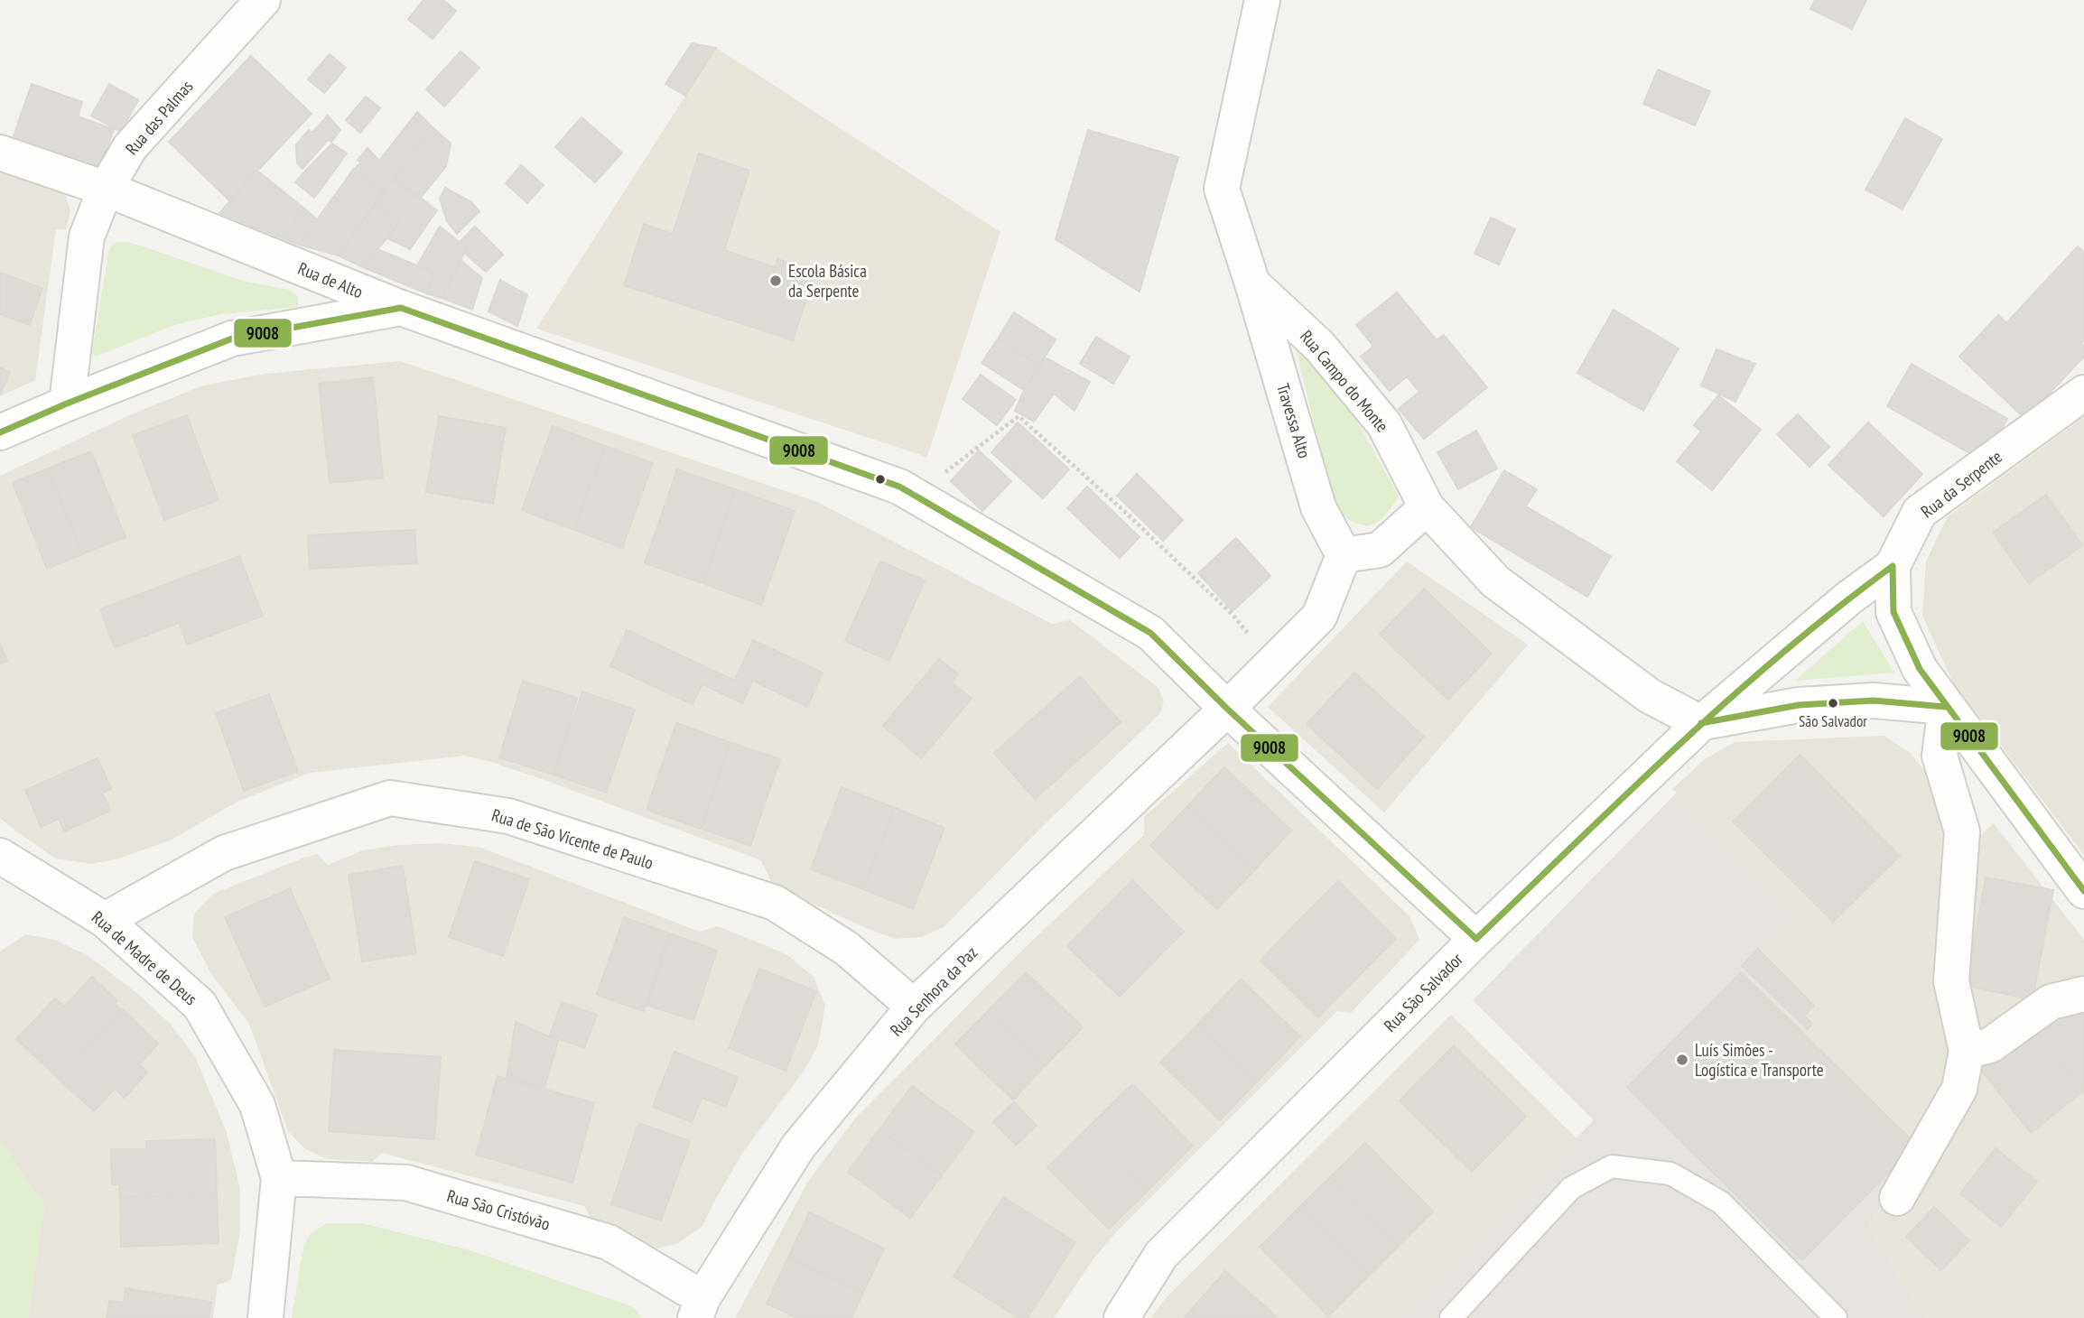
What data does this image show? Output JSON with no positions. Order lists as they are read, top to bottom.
{
  "streets": {
    "street": [
      "Rua das Palmas",
      "Rua de Alto",
      "Rua Campo do Monte",
      "Travessa Alto",
      "Rua da Serpente",
      "Rua de São Vicente de Paulo",
      "Rua de Madre de Deus",
      "Rua Senhora da Paz",
      "Rua São Salvador",
      "Rua São Cristóvão"
    ]
  },
  "crossings": [
    ["Rua das Palmas", "Rua de Alto"],
    ["Rua de Alto", "Rua Senhora da Paz"],
    ["Rua de Alto", "Rua São Salvador"],
    ["Rua Campo do Monte", "Travessa Alto"],
    ["Rua Campo do Monte", "Rua São Salvador"],
    ["Rua da Serpente", "Rua São Salvador"],
    ["Rua de São Vicente de Paulo", "Rua de Madre de Deus"],
    ["Rua de São Vicente de Paulo", "Rua Senhora da Paz"],
    ["Rua de Madre de Deus", "Rua São Cristóvão"],
    ["Rua Senhora da Paz", "Rua São Cristóvão"]
  ],
  "places": ["Escola Básica da Serpente", "São Salvador", "Luís Simões - Logística e Transporte"],
  "lines": ["transit line 9008"]
}
